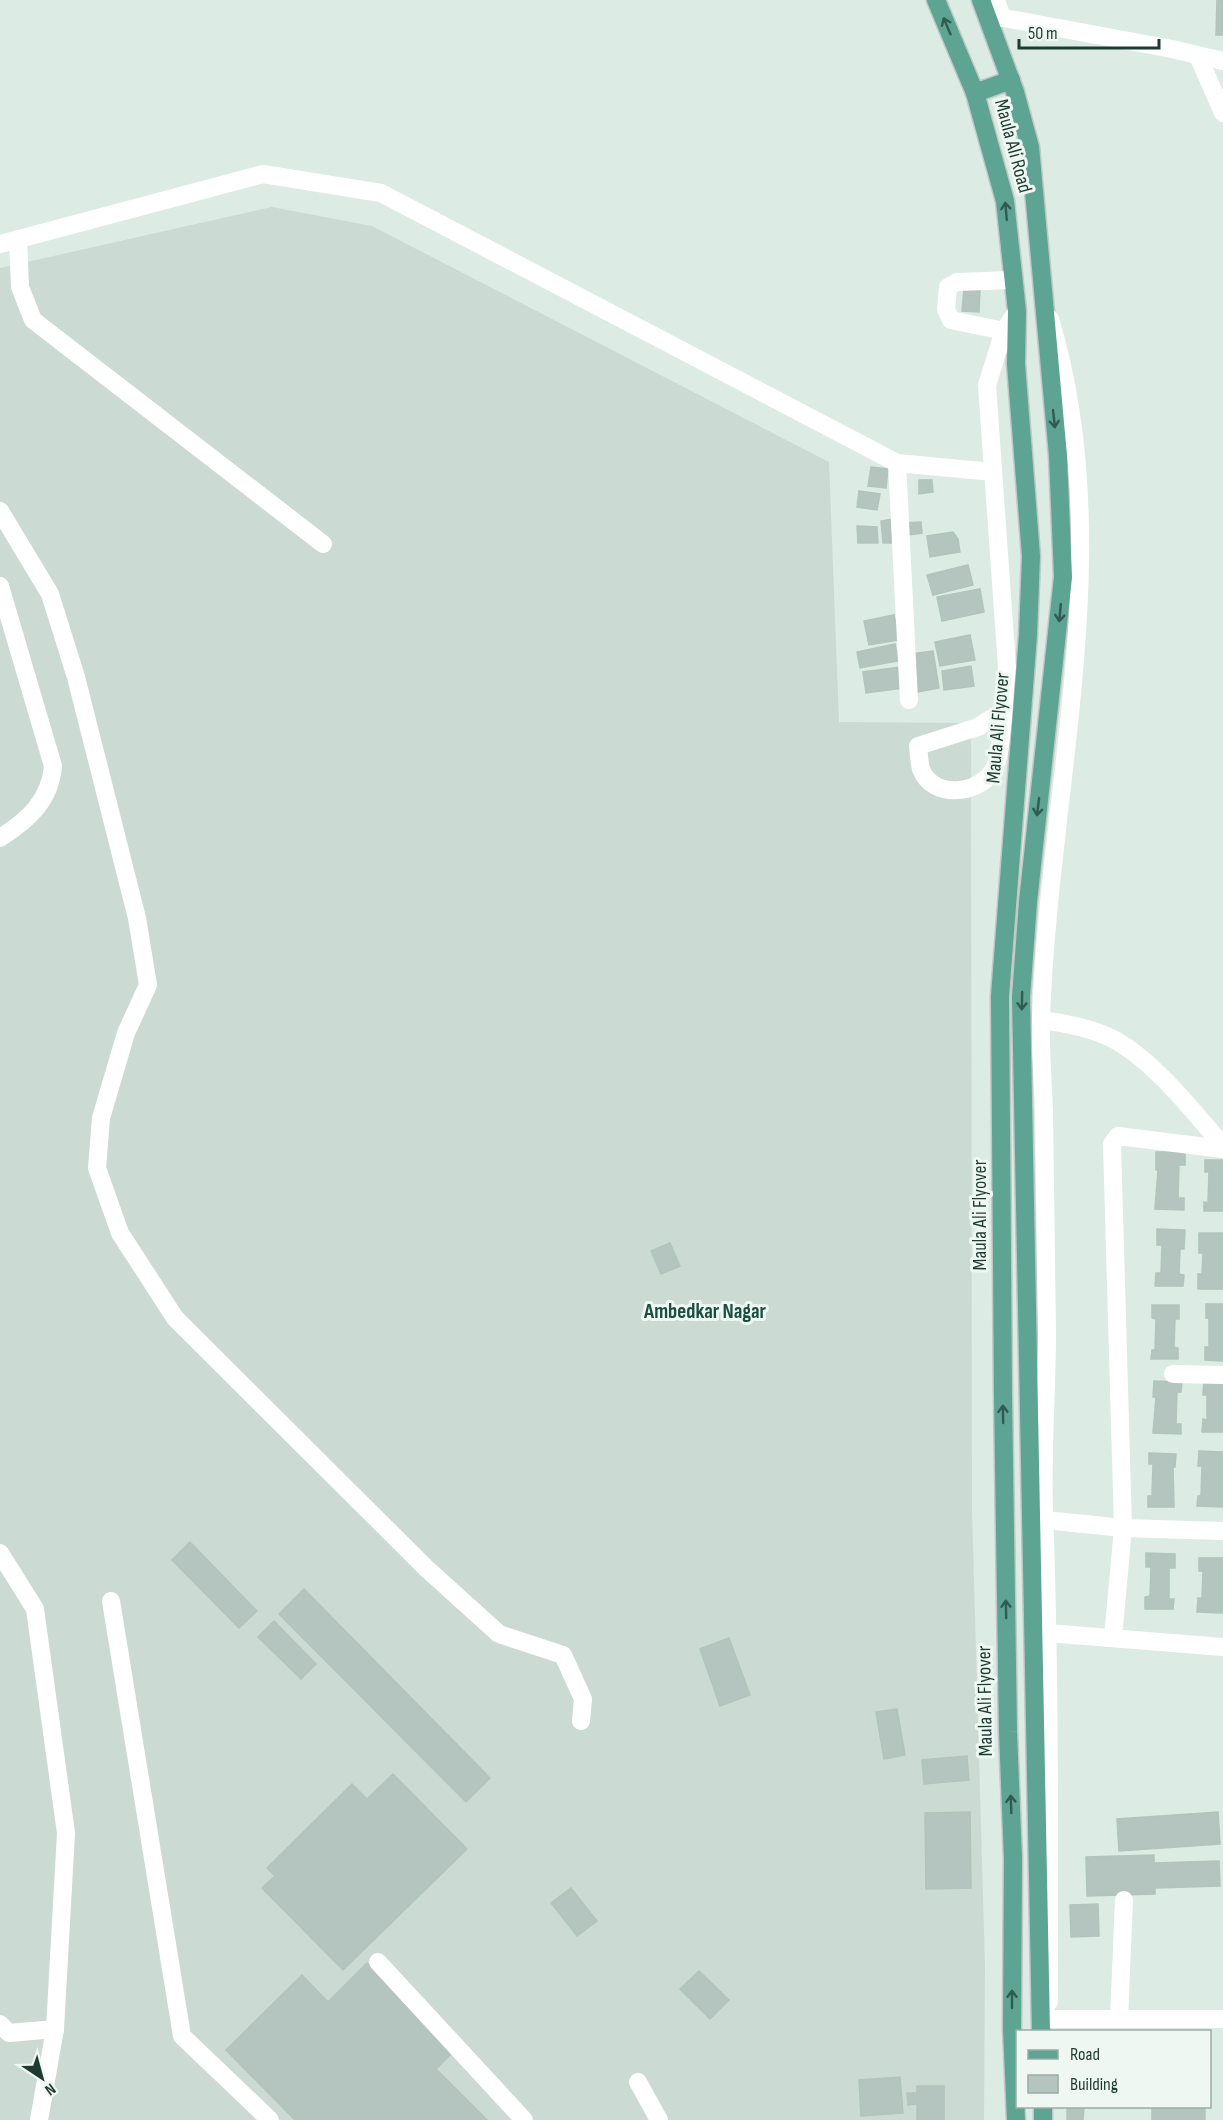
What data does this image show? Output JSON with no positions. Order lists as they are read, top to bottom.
{
  "streets": {
    "main road": ["Maula Ali Road", "Maula Ali Flyover"]
  },
  "crossings": [
    ["Maula Ali Road", "Maula Ali Flyover"]
  ],
  "districts": ["Ambedkar Nagar"],
  "legend": ["Road", "Building"],
  "scale_bar": "50 m",
  "north": "bottom right"
}
